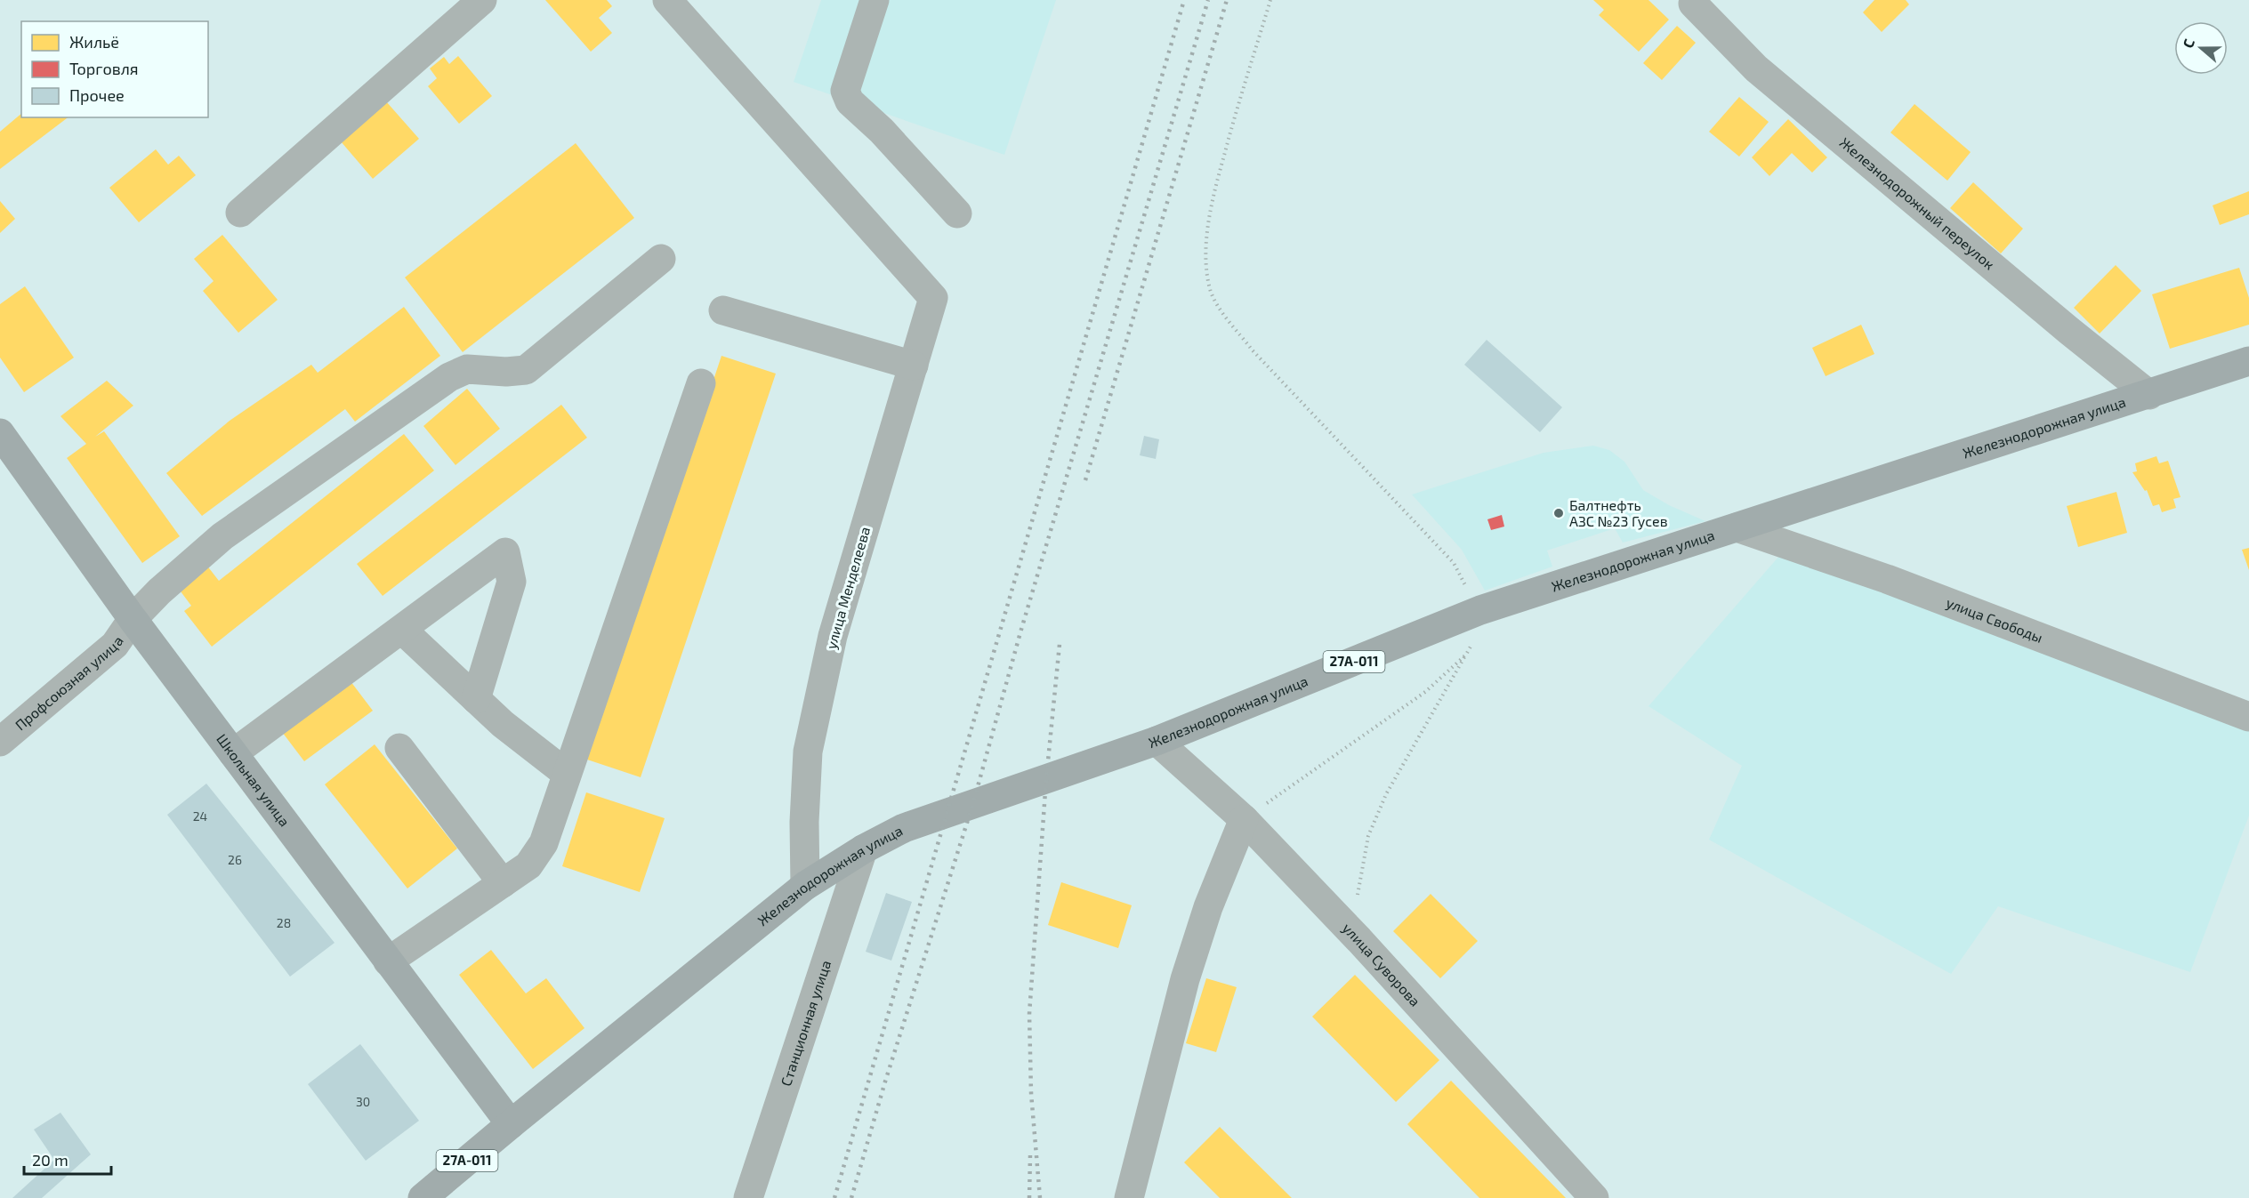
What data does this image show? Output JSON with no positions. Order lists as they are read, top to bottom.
{
  "streets": {
    "main road": ["Железнодорожная улица", "27А-011", "Школьная улица"],
    "street": [
      "Железнодорожный переулок",
      "улица Менделеева",
      "улица Свободы",
      "Профсоюзная улица",
      "улица Суворова",
      "Станционная улица"
    ]
  },
  "crossings": [
    ["Железнодорожный переулок", "Железнодорожная улица"],
    ["Железнодорожная улица", "улица Менделеева"],
    ["Железнодорожная улица", "улица Свободы"],
    ["Железнодорожная улица", "Школьная улица"],
    ["Железнодорожная улица", "улица Суворова"],
    ["Железнодорожная улица", "Станционная улица"],
    ["Профсоюзная улица", "Школьная улица"]
  ],
  "places": ["Балтнефть АЗС №23 Гусев"],
  "house_numbers": [
    "24",
    "26",
    "28",
    "30"
  ],
  "legend": ["Жильё", "Торговля", "Прочее"],
  "scale_bar": "20 m",
  "north": "left"
}
